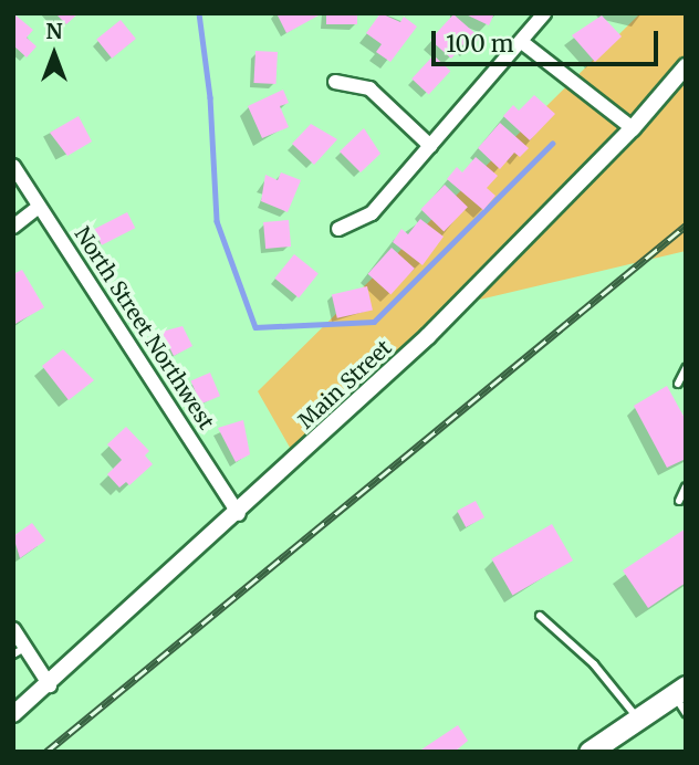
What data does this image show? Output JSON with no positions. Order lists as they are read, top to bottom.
{
  "streets": {
    "street": ["North Street Northwest", "Main Street"]
  },
  "crossings": [
    ["North Street Northwest", "Main Street"]
  ],
  "scale_bar": "100 m",
  "north": "top"
}
